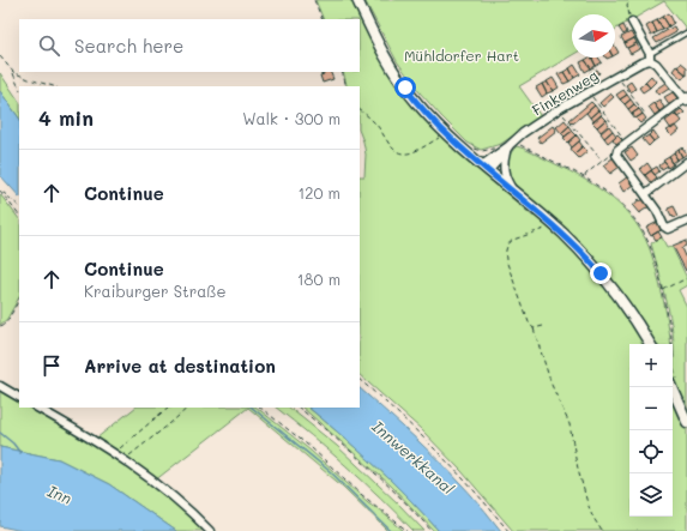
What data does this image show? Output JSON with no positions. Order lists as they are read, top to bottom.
{
  "streets": {
    "street": ["Finkenweg"]
  },
  "water": ["Innwerkkanal", "Inn"],
  "parks": ["Mühldorfer Hart"],
  "north": "right",
  "page": {
    "search": "Search here",
    "heading": ["4 min", "Walk · 300 m"],
    "list": [
      ["Continue", "120 m"],
      ["Continue", "Kraiburger Straße", "180 m"],
      "Arrive at destination"
    ],
    "map_buttons": ["+", "−"]
  }
}
